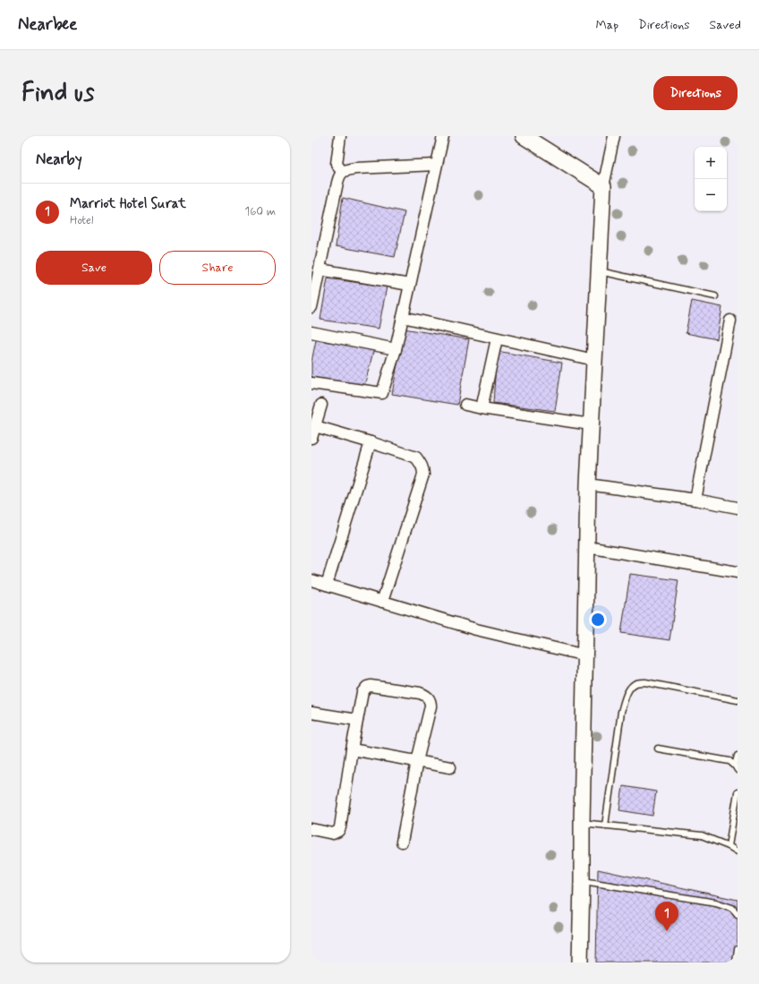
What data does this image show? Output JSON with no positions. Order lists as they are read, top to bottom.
{
  "page": {
    "header": "Nearbee",
    "nav": ["Map", "Directions", "Saved"],
    "buttons": [
      "Directions",
      ["Save", "Share"]
    ],
    "title": "Find us",
    "heading": "Nearby",
    "map_buttons": ["+", "−"],
    "list": [
      {
        "mark": "1",
        "name": "Marriot Hotel Surat",
        "note": "Hotel",
        "value": "160 m"
      }
    ],
    "pins": "1"
  }
}
